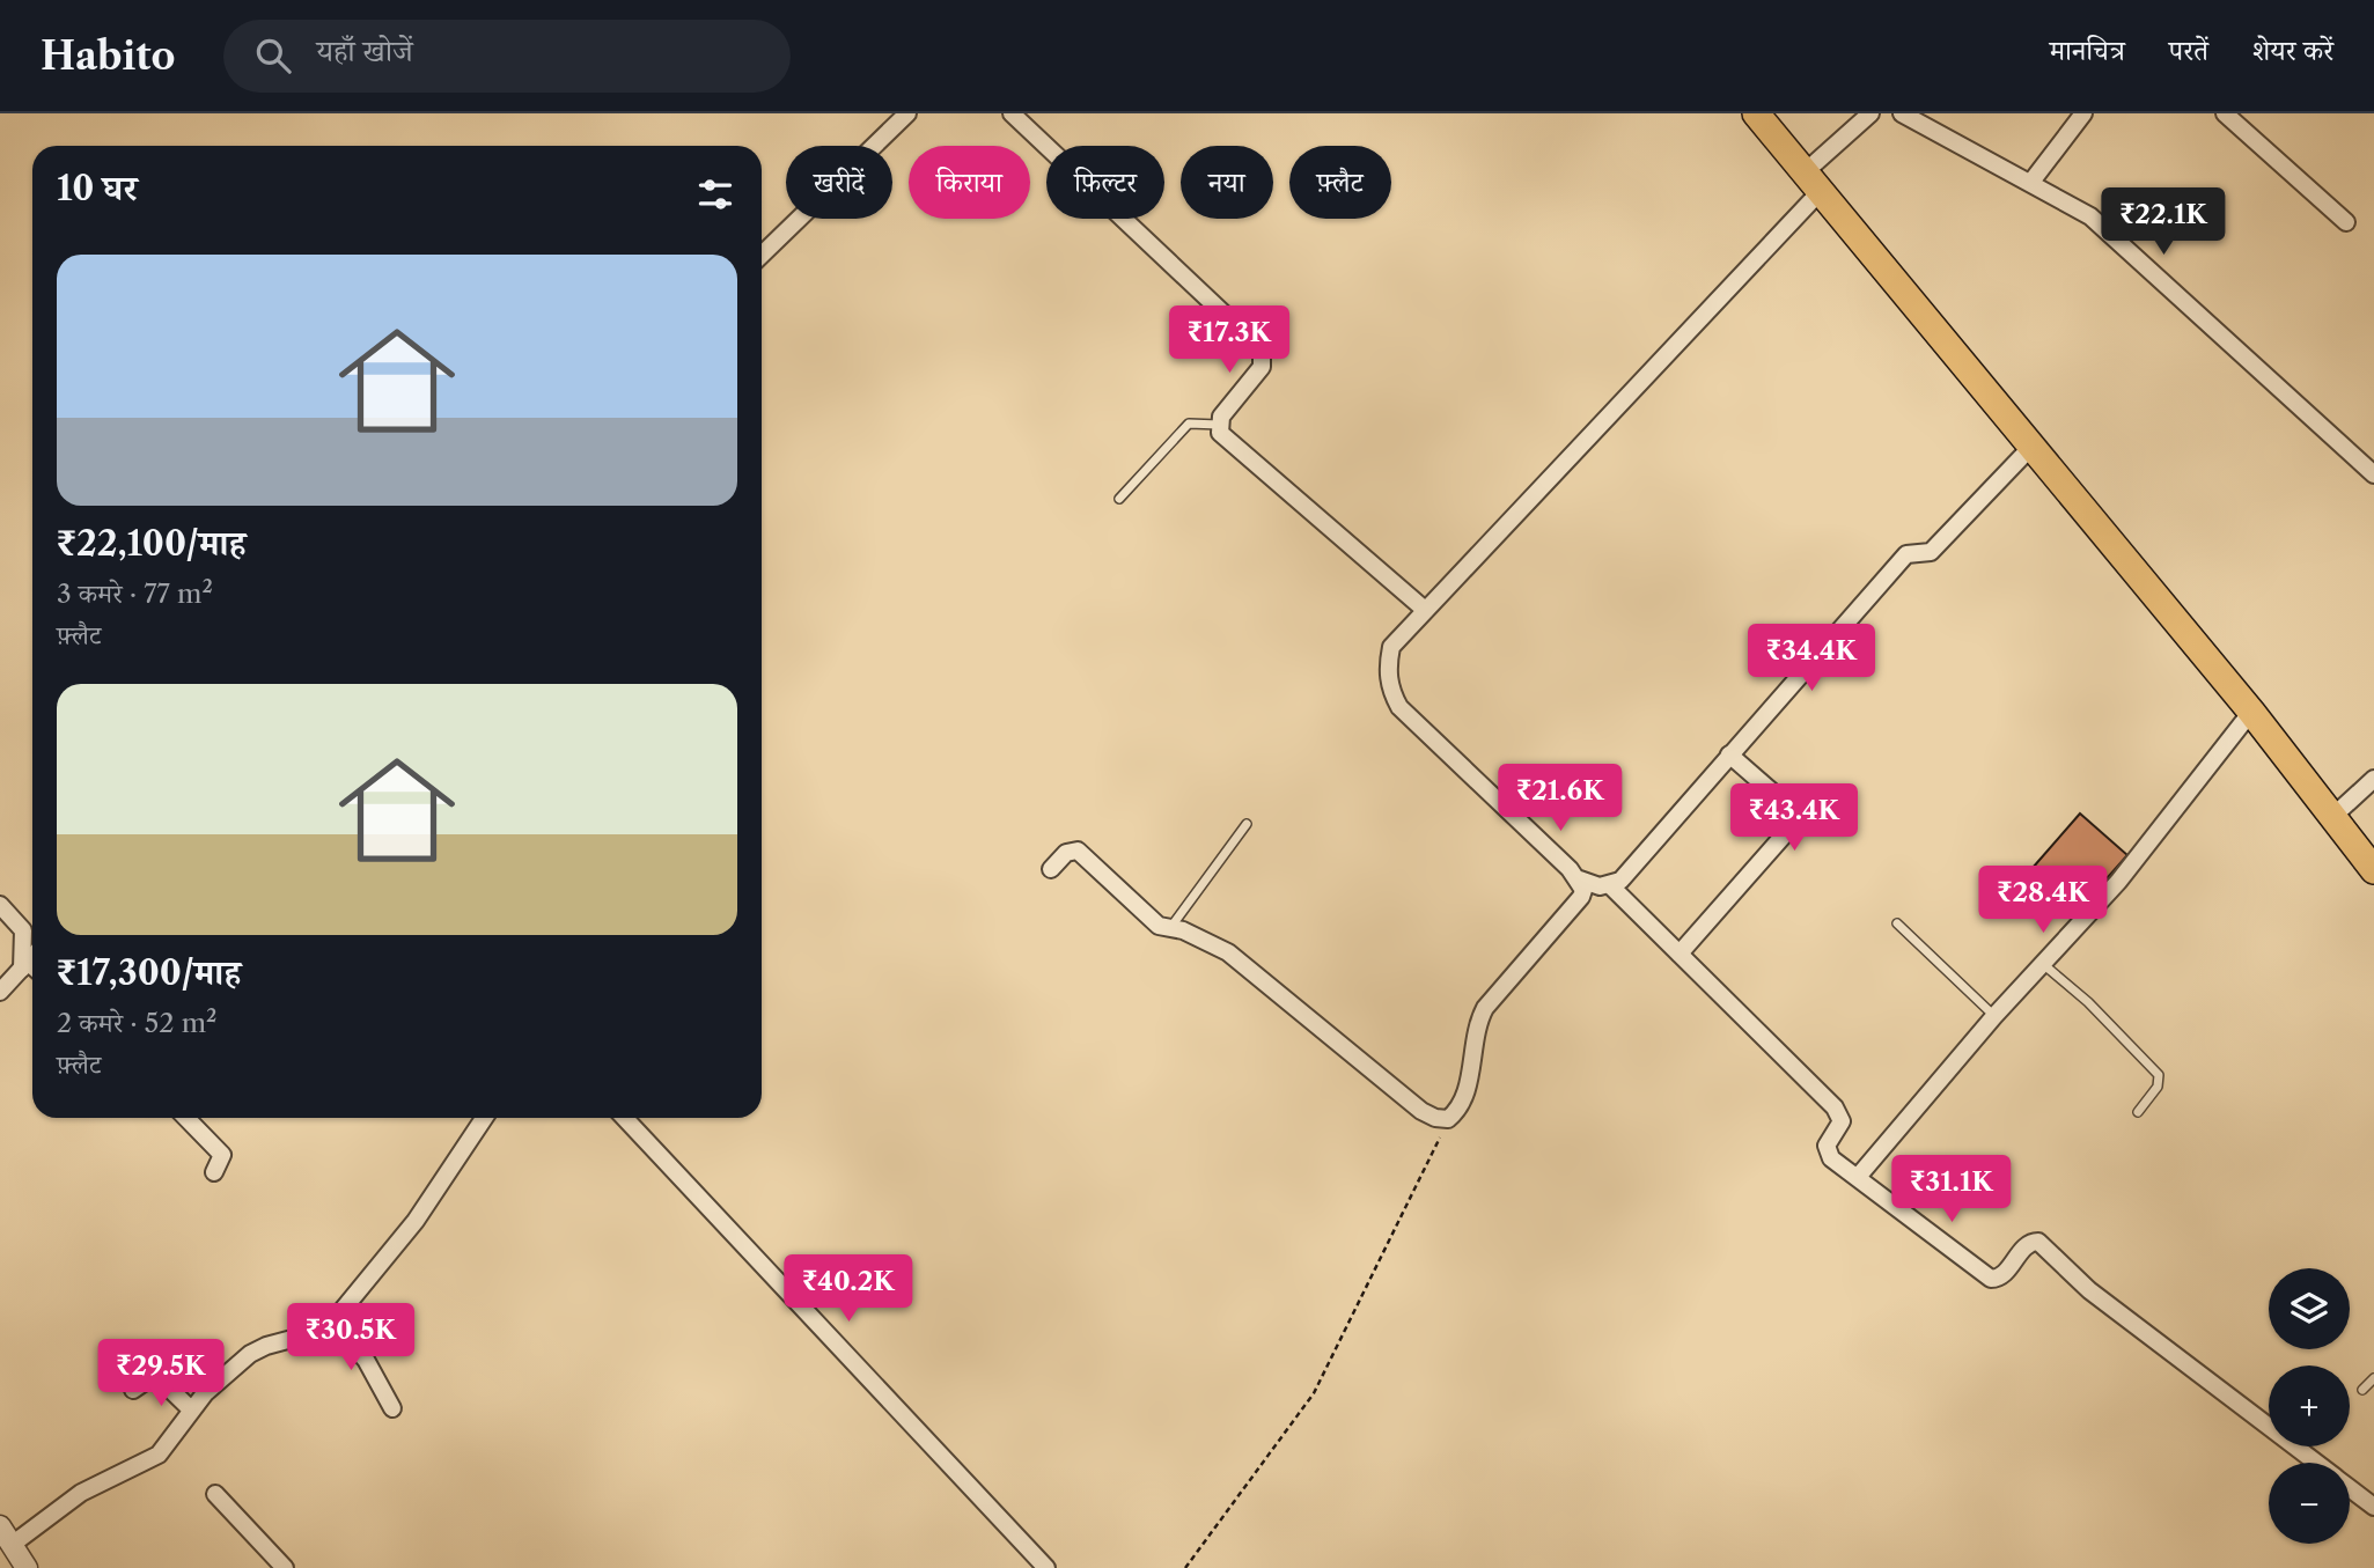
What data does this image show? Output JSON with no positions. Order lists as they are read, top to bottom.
{
  "page": {
    "header": "Habito",
    "search": "यहाँ खोजें",
    "nav": ["मानचित्र", "परतें", "शेयर करें"],
    "chip": [
      "खरीदें",
      "किराया",
      "फ़िल्टर",
      "नया",
      "फ़्लैट"
    ],
    "heading": "10 घर",
    "price": [
      "₹22.1K",
      "₹17.3K",
      "₹34.4K",
      "₹21.6K",
      "₹43.4K",
      "₹28.4K",
      "₹31.1K",
      "₹40.2K",
      "₹30.5K",
      "₹29.5K"
    ],
    "list": [
      {
        "name": "₹22,100/माह",
        "note": "3 कमरे · 77 m² · फ़्लैट"
      },
      {
        "name": "₹17,300/माह",
        "note": "2 कमरे · 52 m² · फ़्लैट"
      }
    ],
    "map_buttons": ["+", "−"]
  }
}
